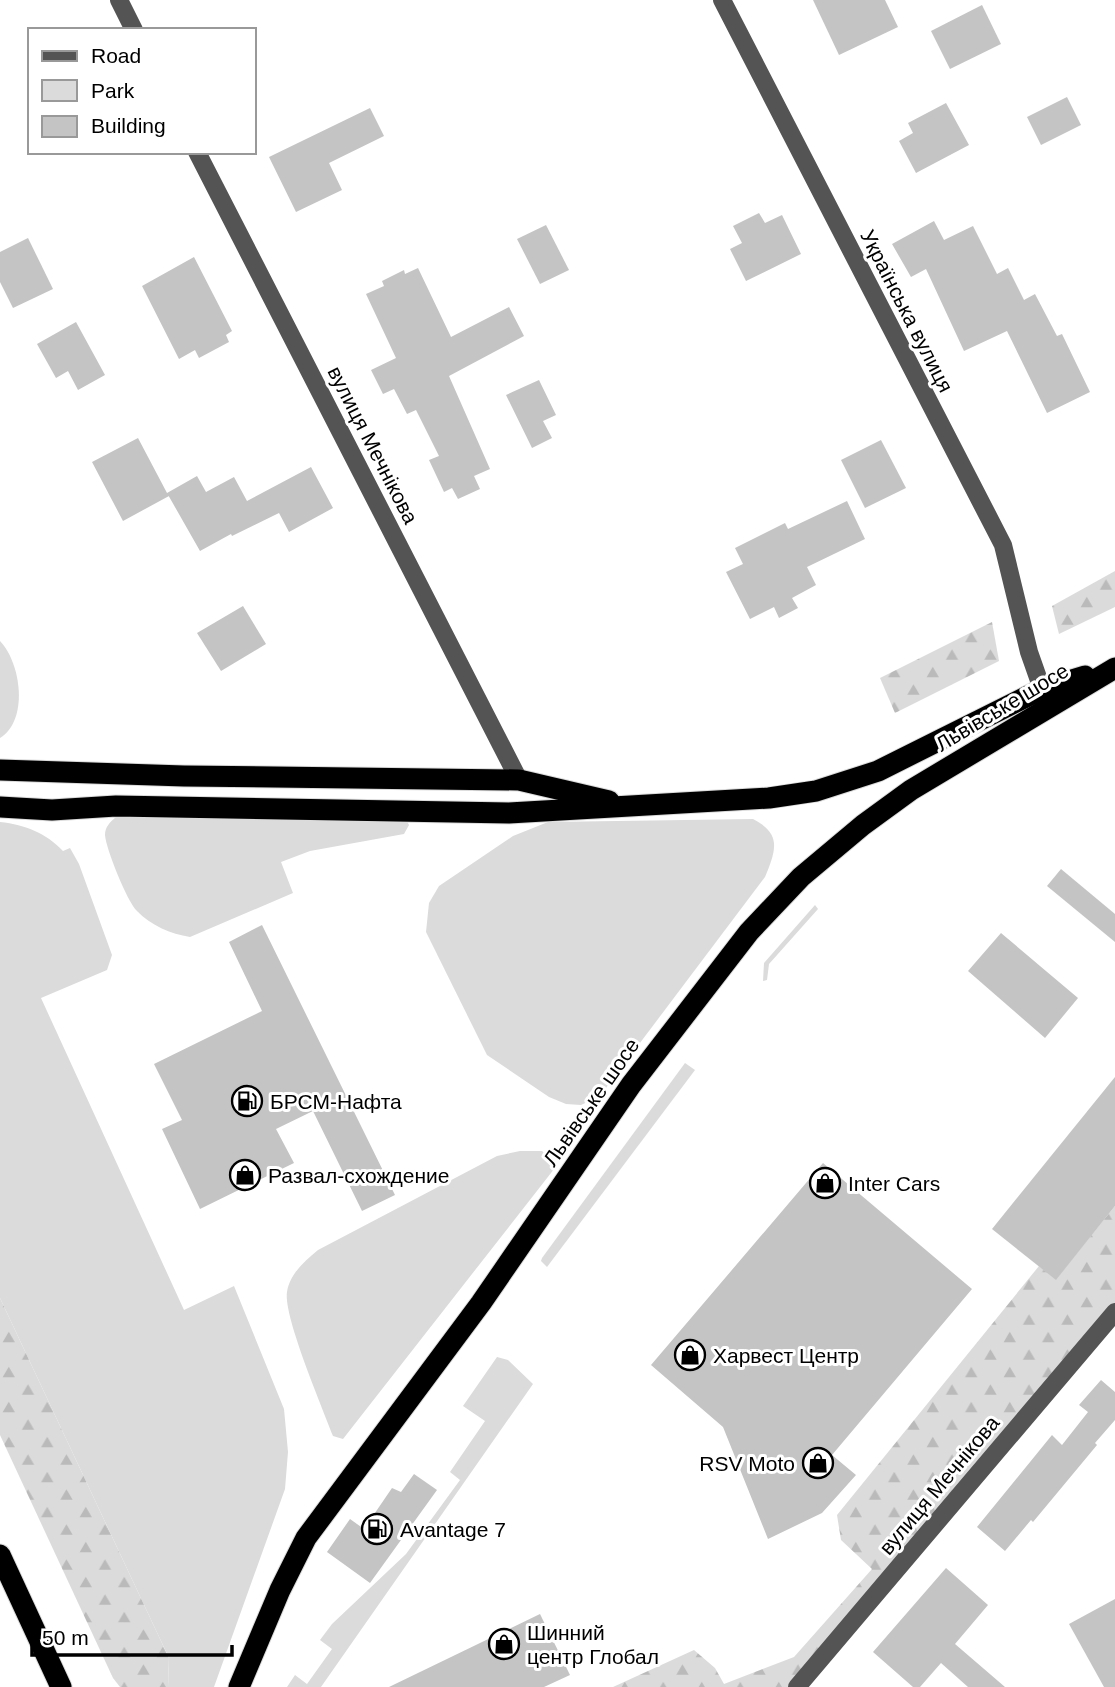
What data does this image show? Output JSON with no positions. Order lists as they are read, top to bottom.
{
  "streets": {
    "highway": ["Львівське шосе"],
    "street": ["Українська вулиця", "вулиця Мечнікова"]
  },
  "places": {
    "fuel station": ["БРСМ-Нафта", "Avantage 7"],
    "shop": [
      "Развал-схождение",
      "Inter Cars",
      "Харвест Центр",
      "RSV Moto",
      "Шинний центр Глобал"
    ]
  },
  "legend": ["Road", "Park", "Building"],
  "scale_bar": "50 m"
}
